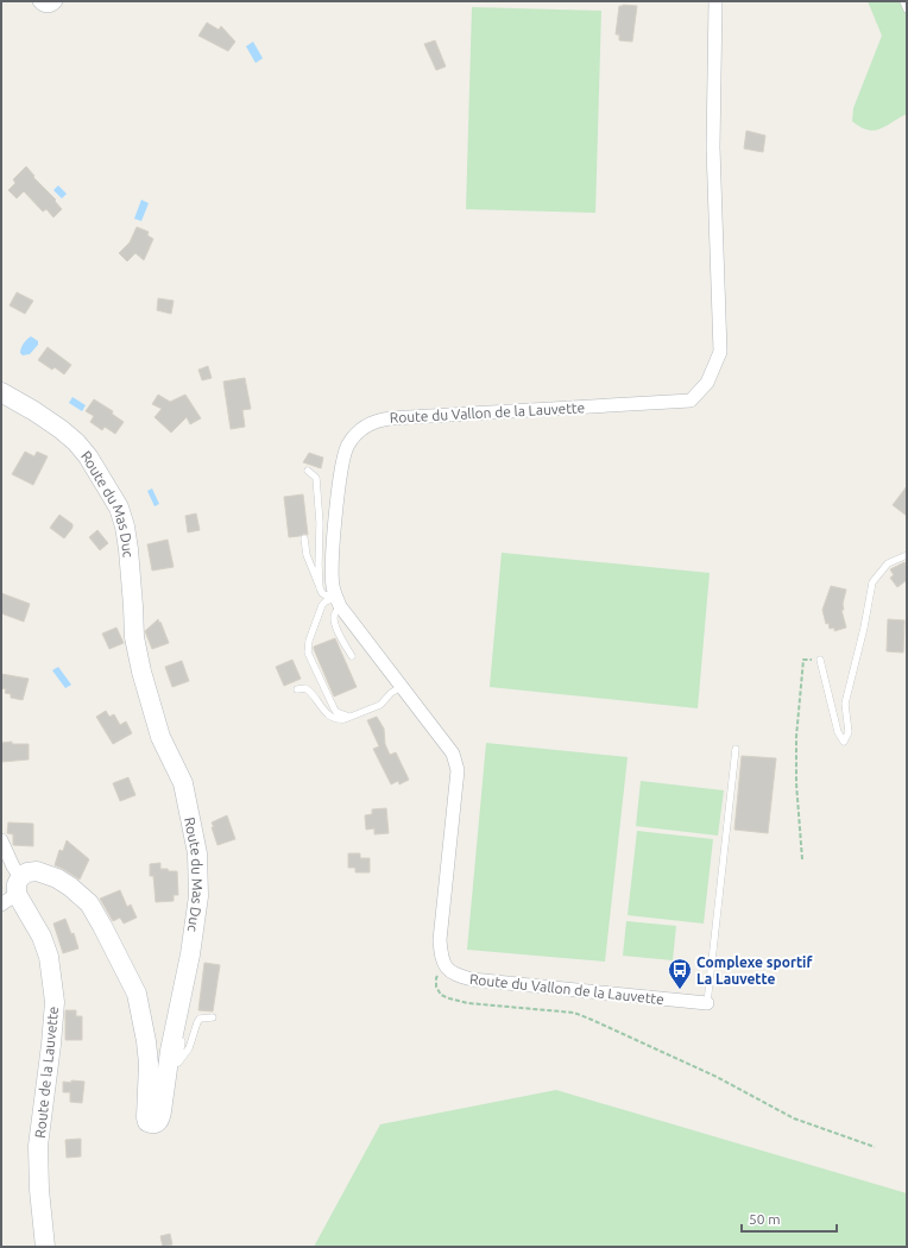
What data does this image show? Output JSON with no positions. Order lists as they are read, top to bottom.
{
  "streets": {
    "street": ["Route du Vallon de la Lauvette", "Route du Mas Duc", "Route de la Lauvette"]
  },
  "crossings": [
    ["Route du Mas Duc", "Route de la Lauvette"]
  ],
  "places": {
    "bus stop": ["Complexe sportif La Lauvette"]
  },
  "scale_bar": "50 m"
}
